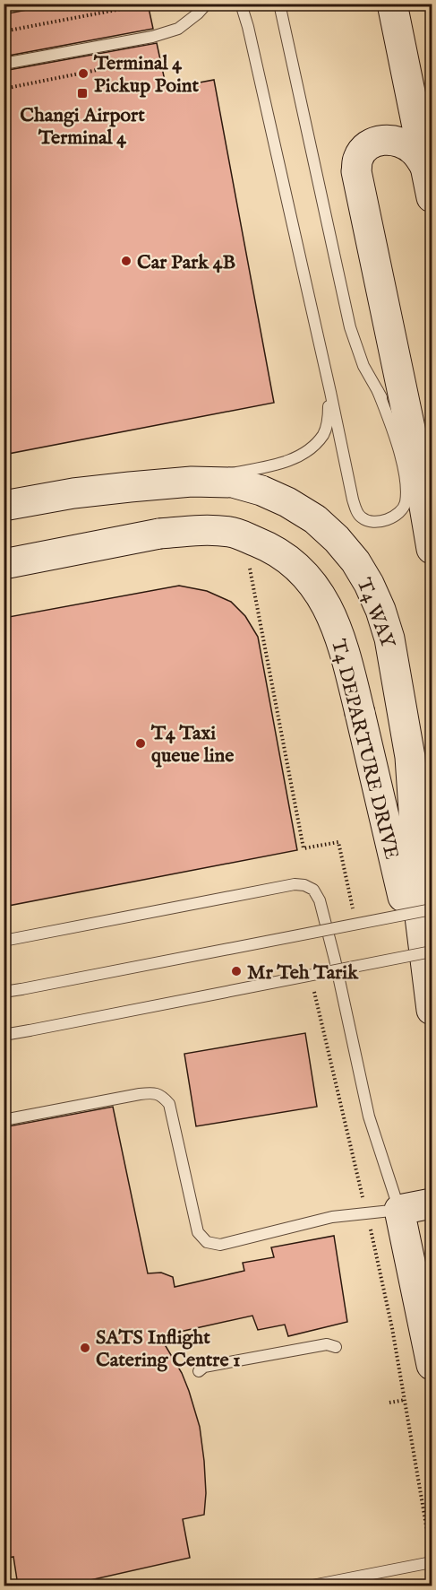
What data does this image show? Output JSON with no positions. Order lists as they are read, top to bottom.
{
  "streets": {
    "main road": ["T4 WAY", "T4 DEPARTURE DRIVE"]
  },
  "places": {
    "other": [
      "Terminal 4 Pickup Point",
      "Car Park 4B",
      "T4 Taxi queue line",
      "Mr Teh Tarik",
      "SATS Inflight Catering Centre 1"
    ],
    "transit": ["Changi Airport Terminal 4"]
  }
}
